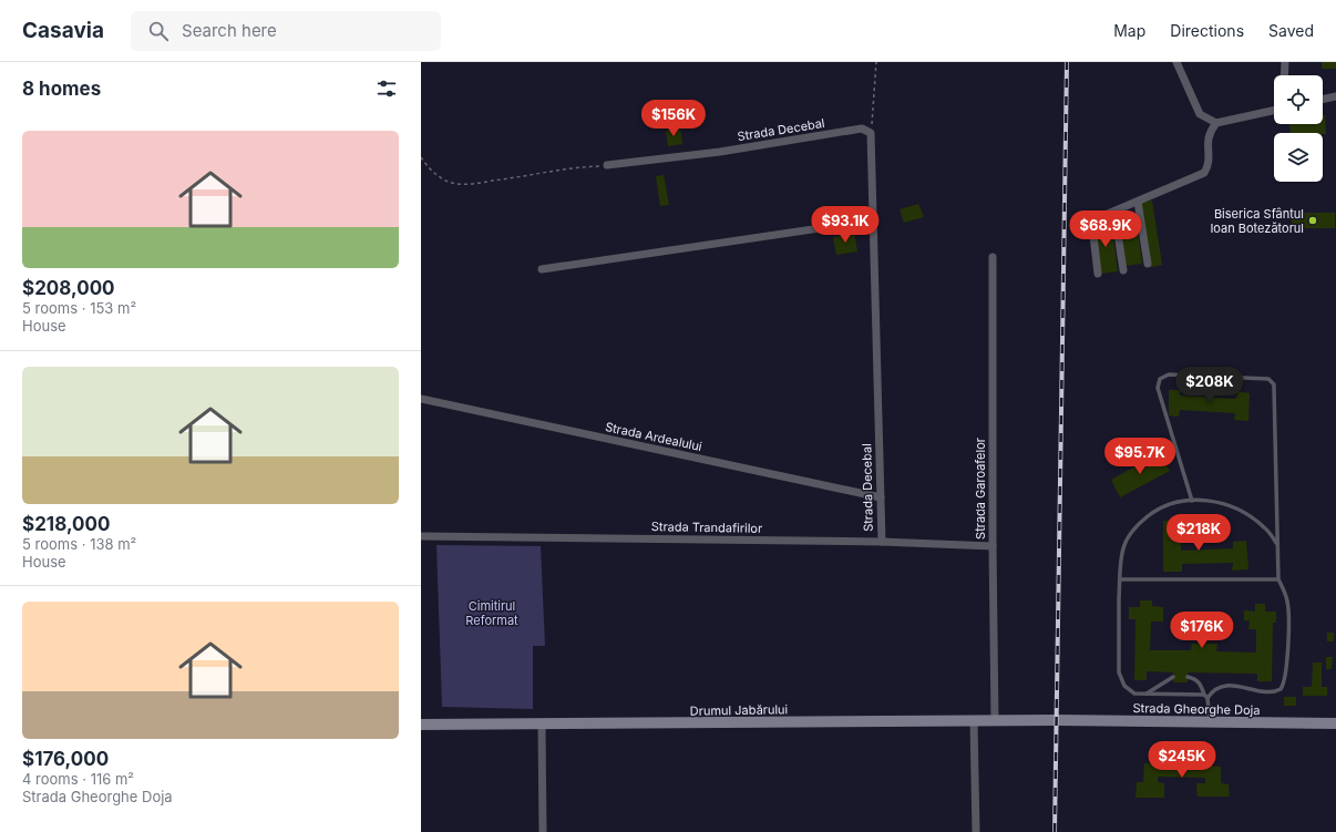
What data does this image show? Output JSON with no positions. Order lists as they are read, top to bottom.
{
  "streets": {
    "main road": ["Strada Gheorghe Doja", "Drumul Jabărului"],
    "street": [
      "Strada Decebal",
      "Strada Ardealului",
      "Strada Garoafelor",
      "Strada Trandafirilor"
    ]
  },
  "crossings": [
    ["Strada Decebal", "Strada Ardealului"],
    ["Strada Decebal", "Strada Trandafirilor"],
    ["Strada Garoafelor", "Strada Trandafirilor"],
    ["Strada Garoafelor", "Drumul Jabărului"],
    ["Strada Gheorghe Doja", "Drumul Jabărului"]
  ],
  "parks": ["Cimitirul Reformat"],
  "places": ["Biserica Sfântul Ioan Botezătorul"],
  "page": {
    "header": "Casavia",
    "search": "Search here",
    "nav": ["Map", "Directions", "Saved"],
    "heading": "8 homes",
    "price": [
      "$156K",
      "$93.1K",
      "$68.9K",
      "$208K",
      "$95.7K",
      "$218K",
      "$176K",
      "$245K"
    ],
    "list": [
      {
        "name": "$208,000",
        "note": "5 rooms · 153 m² · House"
      },
      {
        "name": "$218,000",
        "note": "5 rooms · 138 m² · House"
      },
      {
        "name": "$176,000",
        "note": "4 rooms · 116 m² · Strada Gheorghe Doja"
      }
    ]
  }
}
